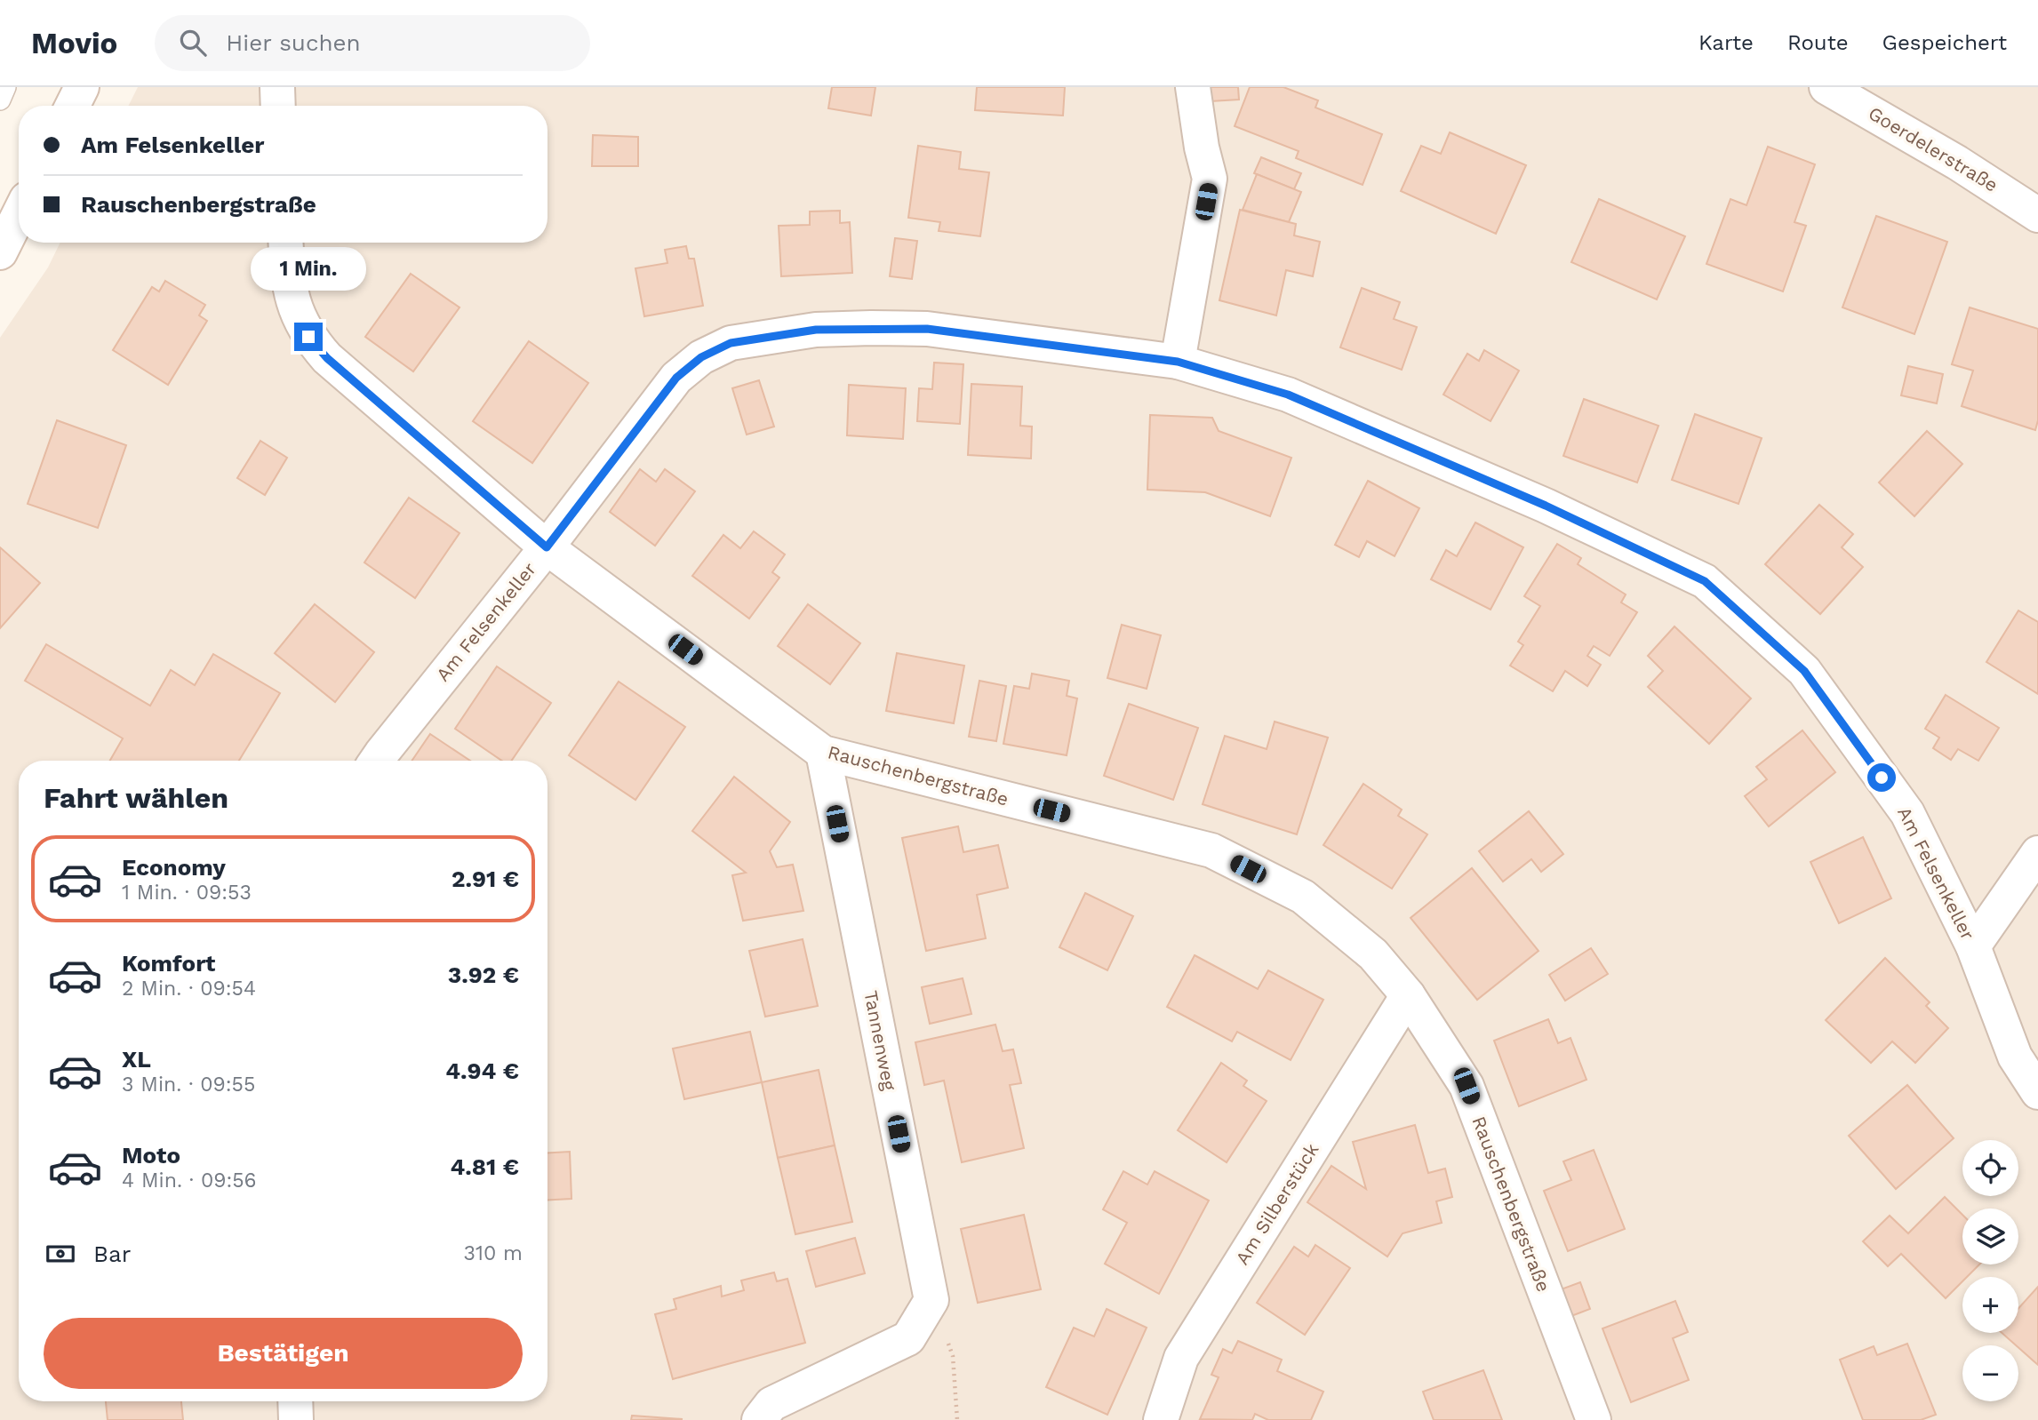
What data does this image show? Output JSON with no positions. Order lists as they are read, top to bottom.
{
  "streets": {
    "street": [
      "Goerdelerstraße",
      "Am Felsenkeller",
      "Rauschenbergstraße",
      "Tannenweg",
      "Am Silberstück"
    ]
  },
  "crossings": [
    ["Am Felsenkeller", "Rauschenbergstraße"],
    ["Rauschenbergstraße", "Tannenweg"],
    ["Rauschenbergstraße", "Am Silberstück"]
  ],
  "page": {
    "header": "Movio",
    "search": "Hier suchen",
    "nav": ["Karte", "Route", "Gespeichert"],
    "banner": ["Am Felsenkeller", "Rauschenbergstraße"],
    "bubble": "1 Min.",
    "heading": "Fahrt wählen",
    "list": [
      {
        "name": "Economy",
        "note": "1 Min. · 09:53",
        "value": "2.91 €"
      },
      {
        "name": "Komfort",
        "note": "2 Min. · 09:54",
        "value": "3.92 €"
      },
      {
        "name": "XL",
        "note": "3 Min. · 09:55",
        "value": "4.94 €"
      },
      {
        "name": "Moto",
        "note": "4 Min. · 09:56",
        "value": "4.81 €"
      }
    ],
    "map_buttons": ["+", "−"],
    "pay": ["Bar", "310 m"],
    "buttons": "Bestätigen"
  }
}
